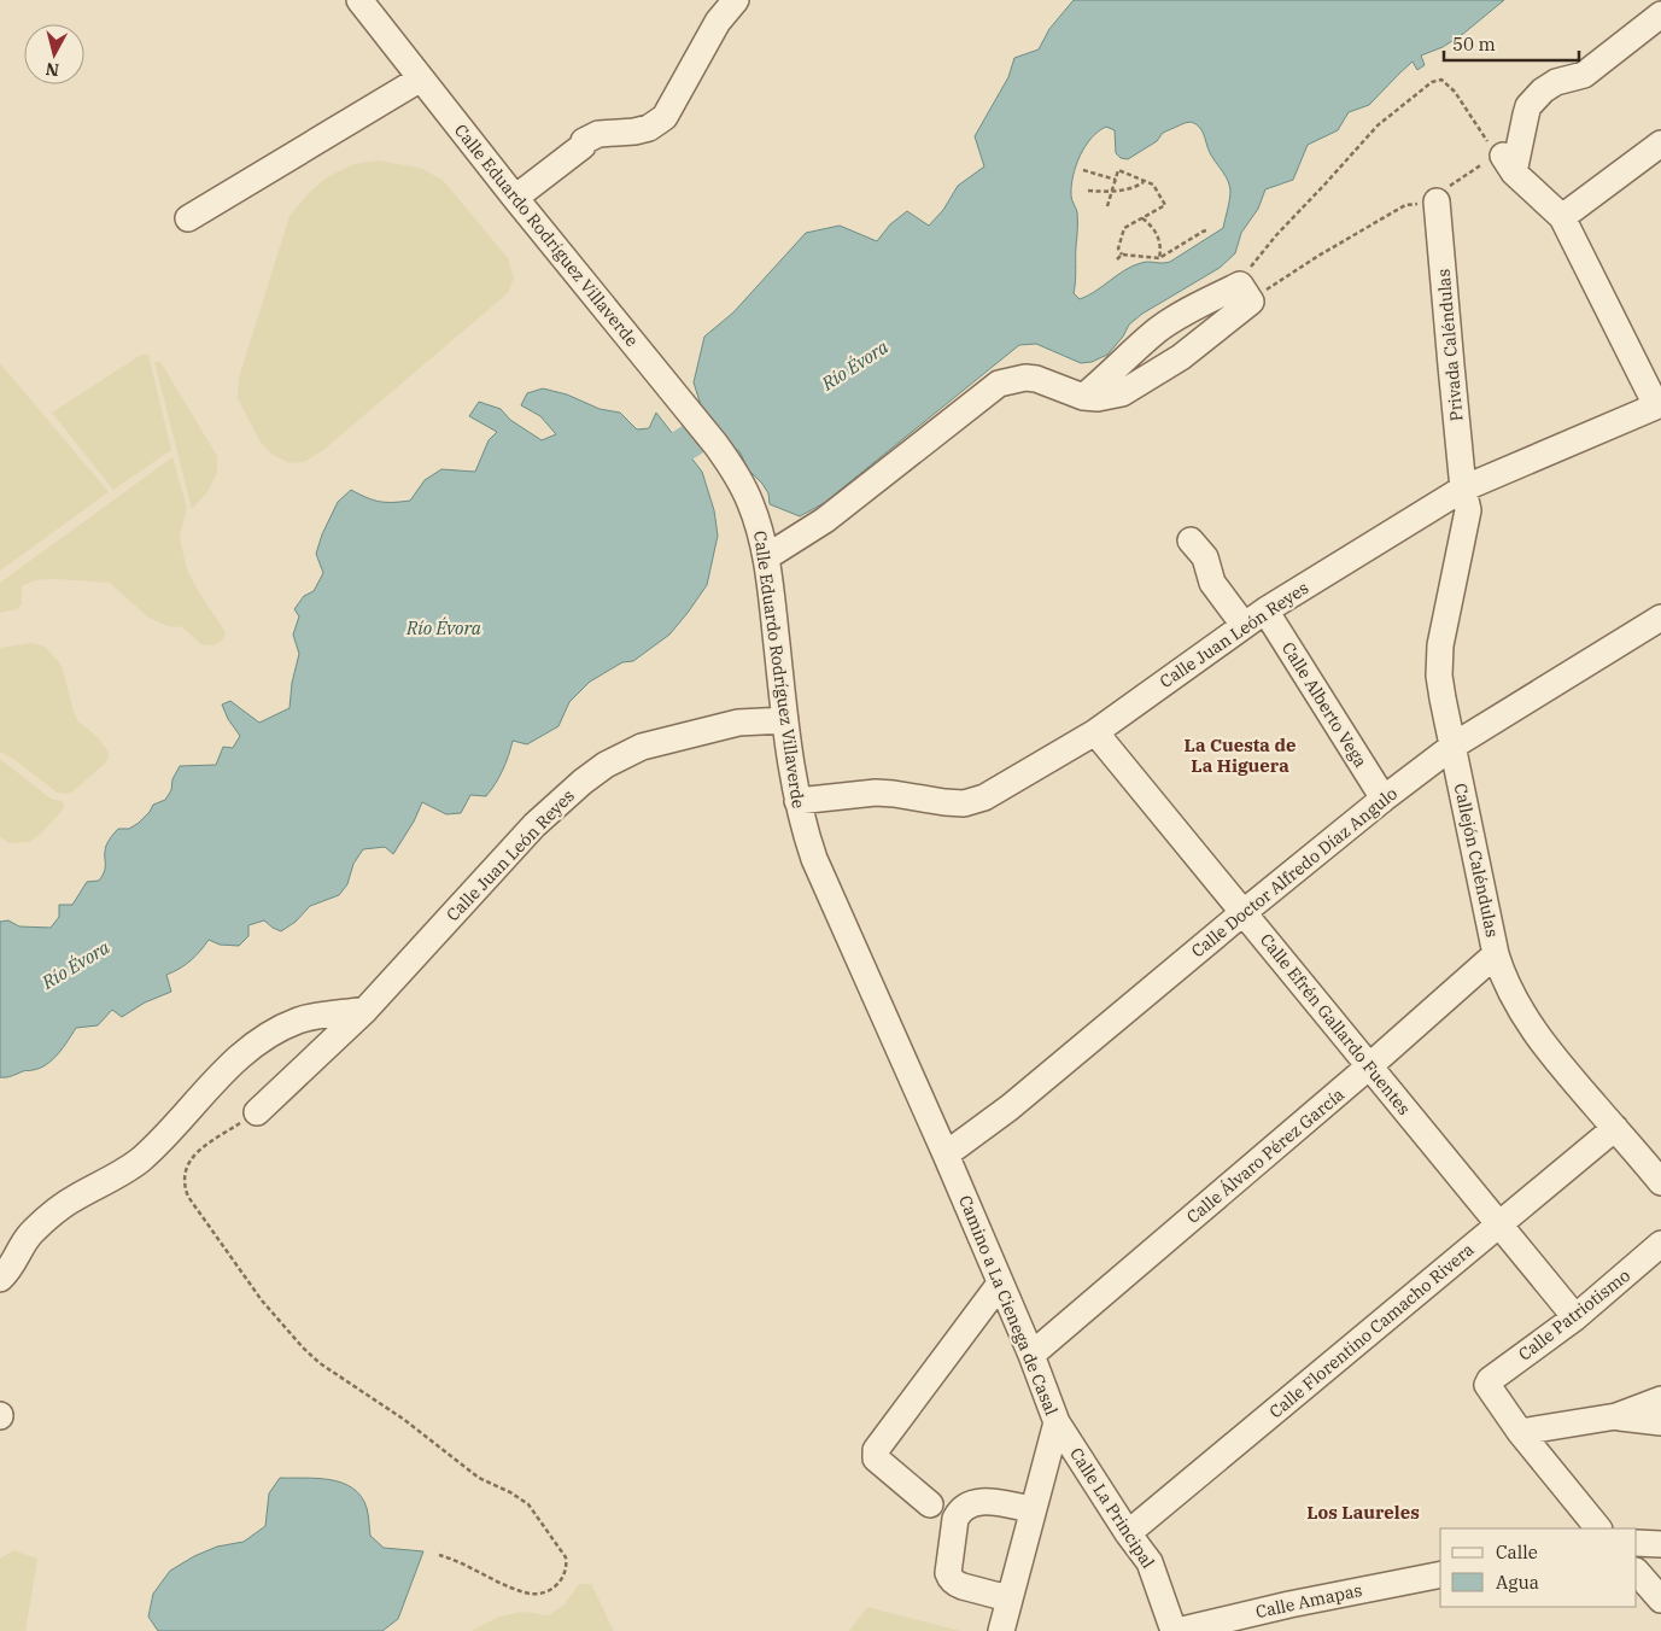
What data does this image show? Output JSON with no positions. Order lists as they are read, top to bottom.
{
  "streets": {
    "street": [
      "Calle Eduardo Rodríguez Villaverde",
      "Privada Caléndulas",
      "Calle Juan León Reyes",
      "Calle Alberto Vega",
      "Callejón Caléndulas",
      "Calle Doctor Alfredo Díaz Angulo",
      "Calle Efrén Gallardo Fuentes",
      "Calle Álvaro Pérez García",
      "Camino a La Cienega de Casal",
      "Calle Patriotismo",
      "Calle Florentino Camacho Rivera",
      "Calle La Principal",
      "Calle Amapas"
    ]
  },
  "crossings": [
    ["Calle Eduardo Rodríguez Villaverde", "Calle Juan León Reyes"],
    ["Calle Eduardo Rodríguez Villaverde", "Calle Doctor Alfredo Díaz Angulo"],
    ["Calle Eduardo Rodríguez Villaverde", "Camino a La Cienega de Casal"],
    ["Privada Caléndulas", "Calle Juan León Reyes"],
    ["Privada Caléndulas", "Callejón Caléndulas"],
    ["Calle Juan León Reyes", "Calle Alberto Vega"],
    ["Calle Juan León Reyes", "Callejón Caléndulas"],
    ["Calle Juan León Reyes", "Calle Efrén Gallardo Fuentes"],
    ["Calle Alberto Vega", "Calle Doctor Alfredo Díaz Angulo"],
    ["Callejón Caléndulas", "Calle Doctor Alfredo Díaz Angulo"],
    ["Callejón Caléndulas", "Calle Álvaro Pérez García"],
    ["Callejón Caléndulas", "Calle Florentino Camacho Rivera"],
    ["Calle Doctor Alfredo Díaz Angulo", "Calle Efrén Gallardo Fuentes"],
    ["Calle Doctor Alfredo Díaz Angulo", "Camino a La Cienega de Casal"],
    ["Calle Efrén Gallardo Fuentes", "Calle Álvaro Pérez García"],
    ["Calle Efrén Gallardo Fuentes", "Calle Patriotismo"],
    ["Calle Efrén Gallardo Fuentes", "Calle Florentino Camacho Rivera"],
    ["Calle Álvaro Pérez García", "Camino a La Cienega de Casal"],
    ["Camino a La Cienega de Casal", "Calle La Principal"],
    ["Calle Florentino Camacho Rivera", "Calle La Principal"],
    ["Calle La Principal", "Calle Amapas"]
  ],
  "districts": ["La Cuesta de La Higuera", "Los Laureles"],
  "water": ["Río Évora"],
  "legend": ["Calle", "Agua"],
  "scale_bar": "50 m",
  "north": "bottom"
}
